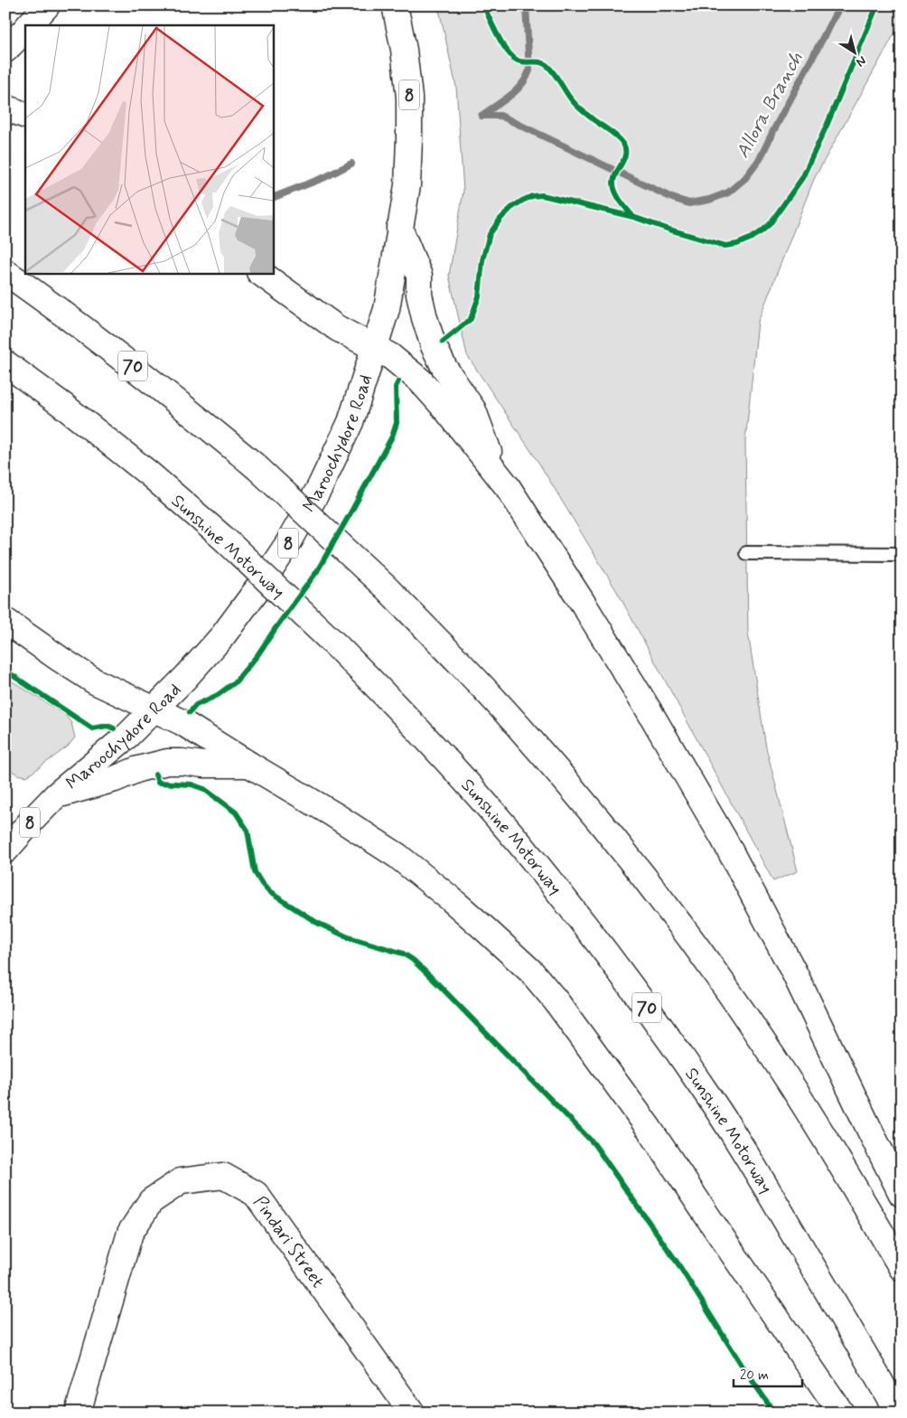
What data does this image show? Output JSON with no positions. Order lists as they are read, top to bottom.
{
  "streets": {
    "main road": [
      "8",
      "70",
      "Maroochydore Road",
      "Sunshine Motorway",
      "Pindari Street"
    ]
  },
  "water": ["Allora Branch"],
  "scale_bar": "20 m",
  "north": "bottom right"
}
